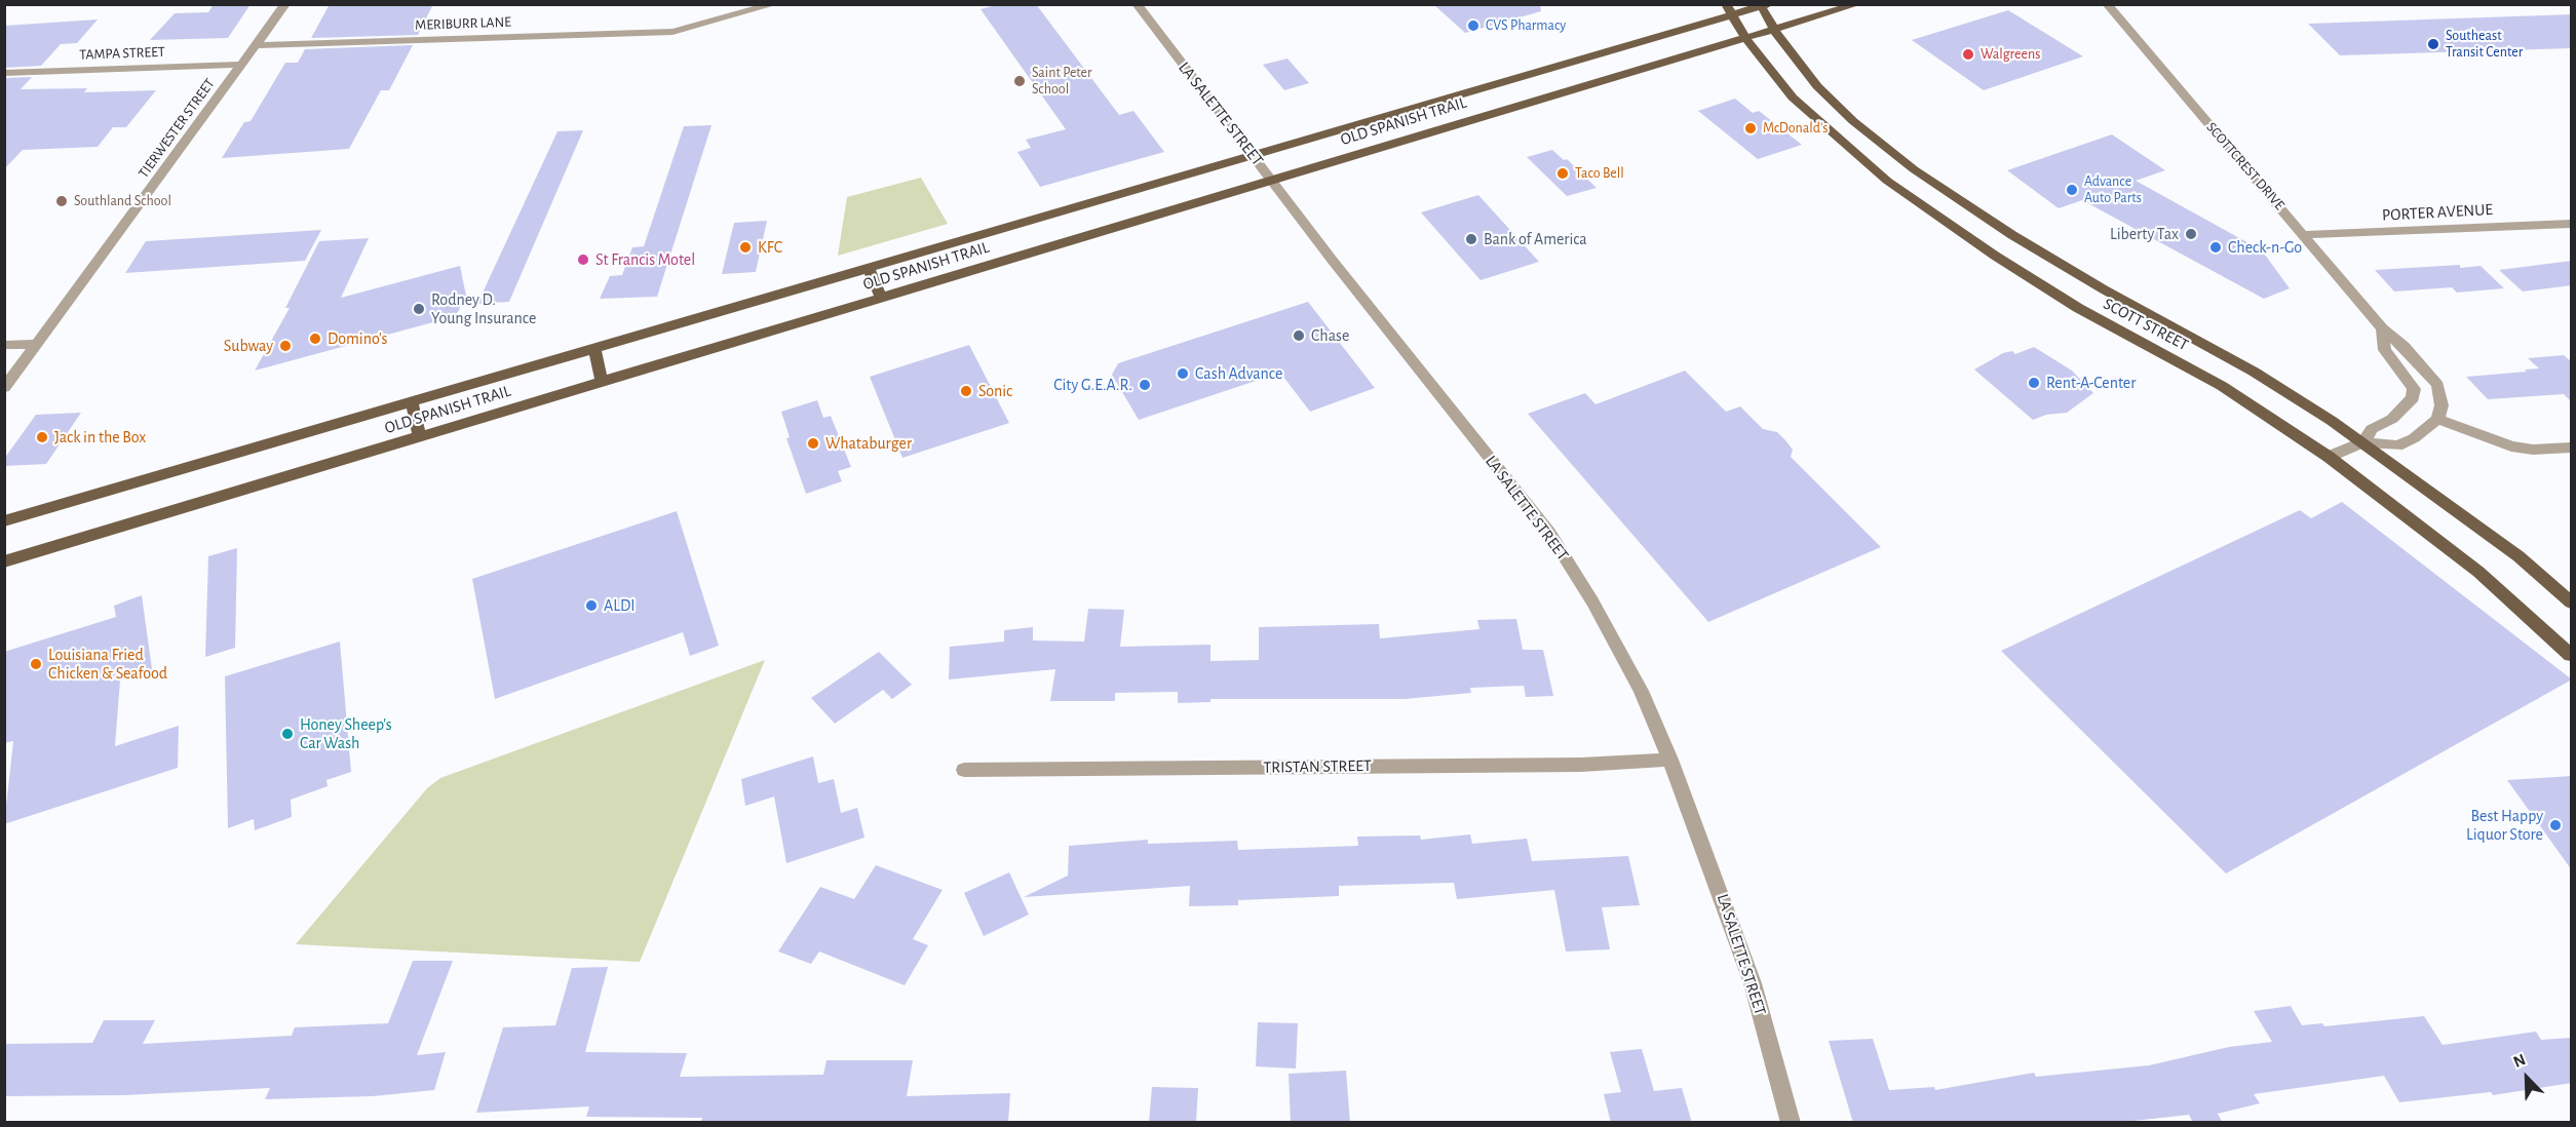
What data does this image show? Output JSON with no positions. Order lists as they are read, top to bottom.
{
  "streets": {
    "main road": ["OLD SPANISH TRAIL", "SCOTT STREET"],
    "street": [
      "MERIBURR LANE",
      "TAMPA STREET",
      "LA SALETTE STREET",
      "TIERWESTER STREET",
      "SCOTTCREST DRIVE",
      "PORTER AVENUE",
      "TRISTAN STREET"
    ]
  },
  "crossings": [
    ["MERIBURR LANE", "TIERWESTER STREET"],
    ["TAMPA STREET", "TIERWESTER STREET"],
    ["LA SALETTE STREET", "OLD SPANISH TRAIL"],
    ["LA SALETTE STREET", "TRISTAN STREET"],
    ["OLD SPANISH TRAIL", "SCOTT STREET"],
    ["SCOTTCREST DRIVE", "PORTER AVENUE"],
    ["SCOTTCREST DRIVE", "SCOTT STREET"]
  ],
  "places": [
    "CVS Pharmacy",
    "Southeast Transit Center",
    "Walgreens",
    "Saint Peter School",
    "McDonald's",
    "Taco Bell",
    "Advance Auto Parts",
    "Southland School",
    "Liberty Tax",
    "Bank of America",
    "KFC",
    "Check-n-Go",
    "St Francis Motel",
    "Rodney D. Young Insurance",
    "Chase",
    "Domino's",
    "Subway",
    "Cash Advance",
    "Rent-A-Center",
    "City G.E.A.R.",
    "Sonic",
    "Jack in the Box",
    "Whataburger",
    "ALDI",
    "Louisiana Fried Chicken & Seafood",
    "Honey Sheep's Car Wash",
    "Best Happy Liquor Store"
  ],
  "north": "top left"
}
